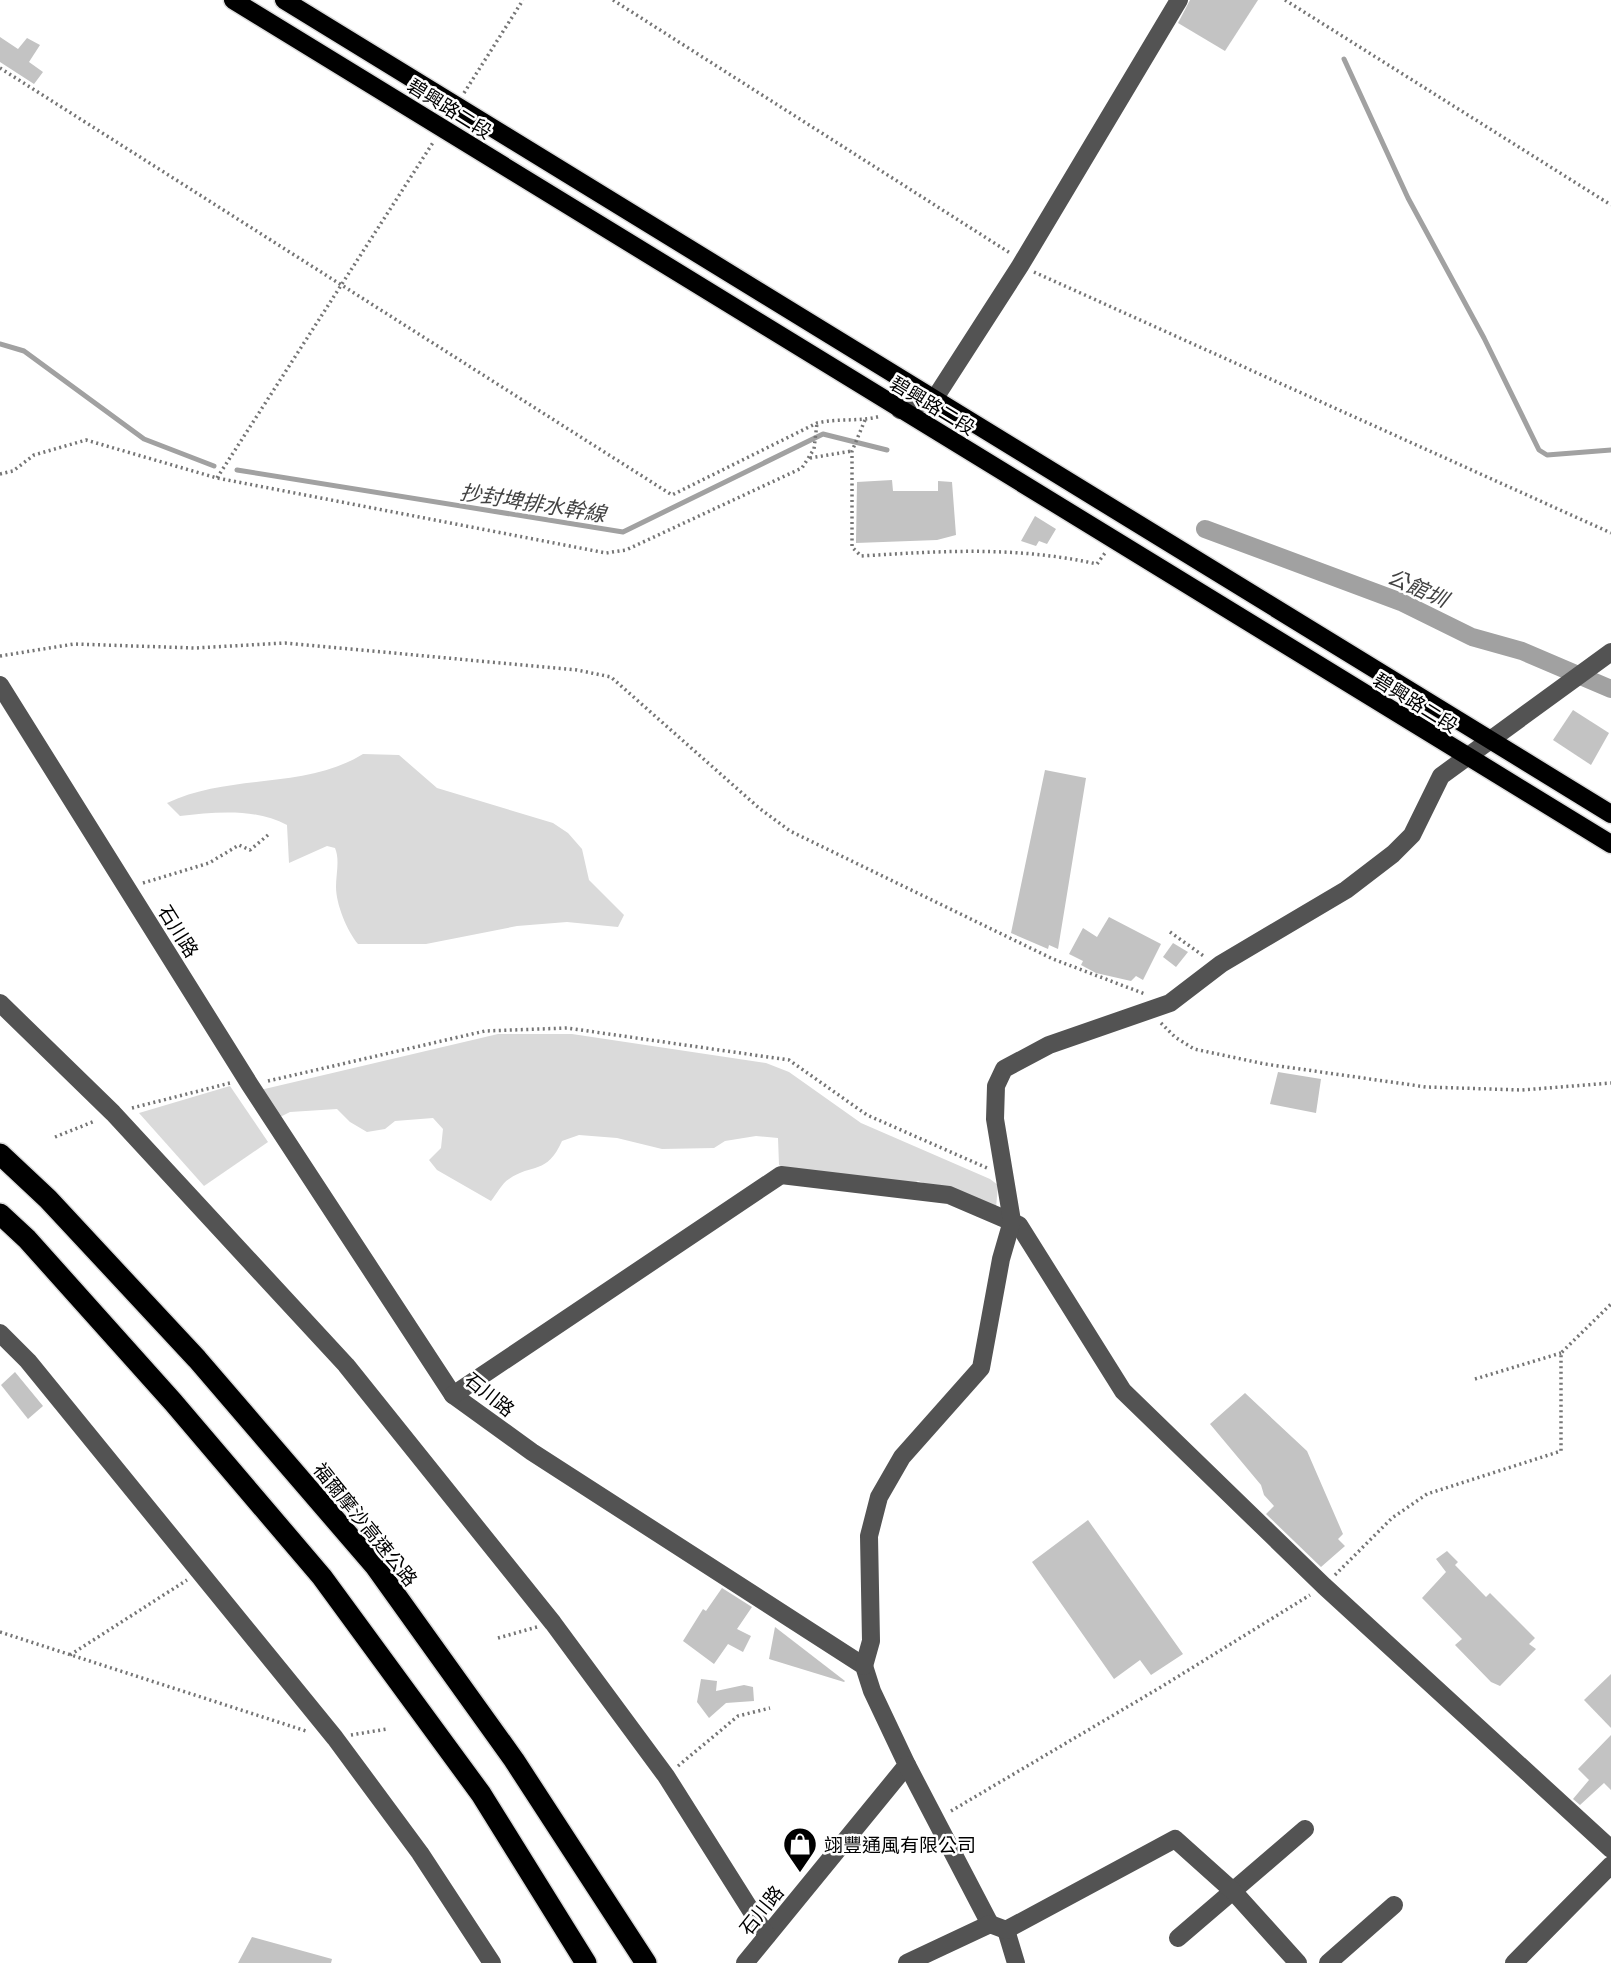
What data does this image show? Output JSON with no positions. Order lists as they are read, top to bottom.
{
  "streets": {
    "highway": ["福爾摩沙高速公路"],
    "main road": ["碧興路二段"],
    "street": ["石川路"]
  },
  "water": ["抄封埤排水幹線", "公館圳"],
  "places": {
    "shop": ["翊豐通風有限公司"]
  }
}
